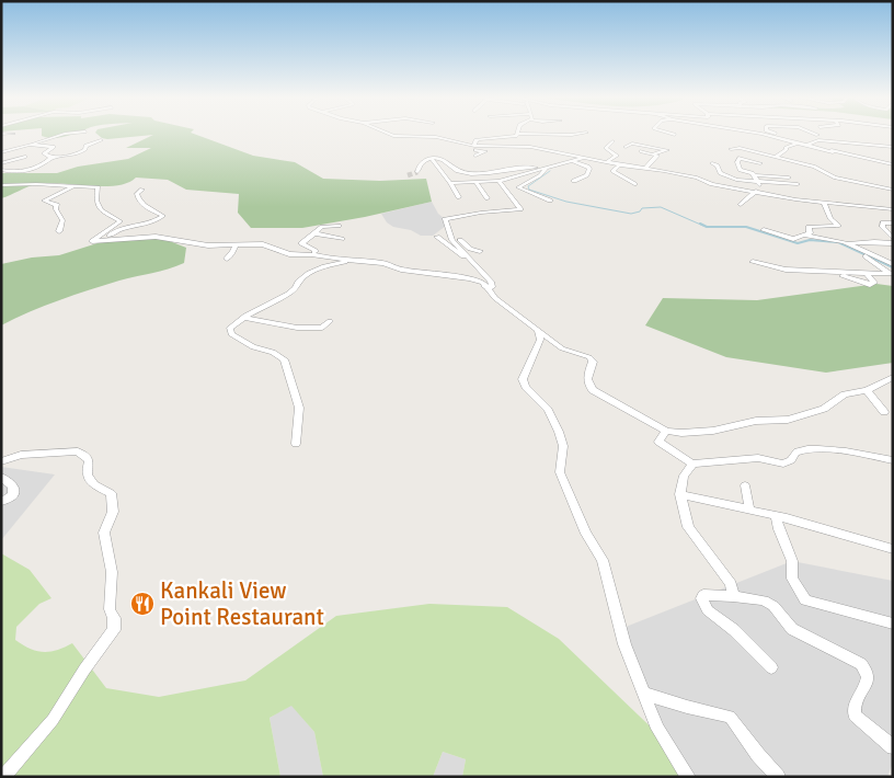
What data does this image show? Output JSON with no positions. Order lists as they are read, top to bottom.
{
  "places": {
    "restaurant": ["Kankali View Point Restaurant"]
  }
}
